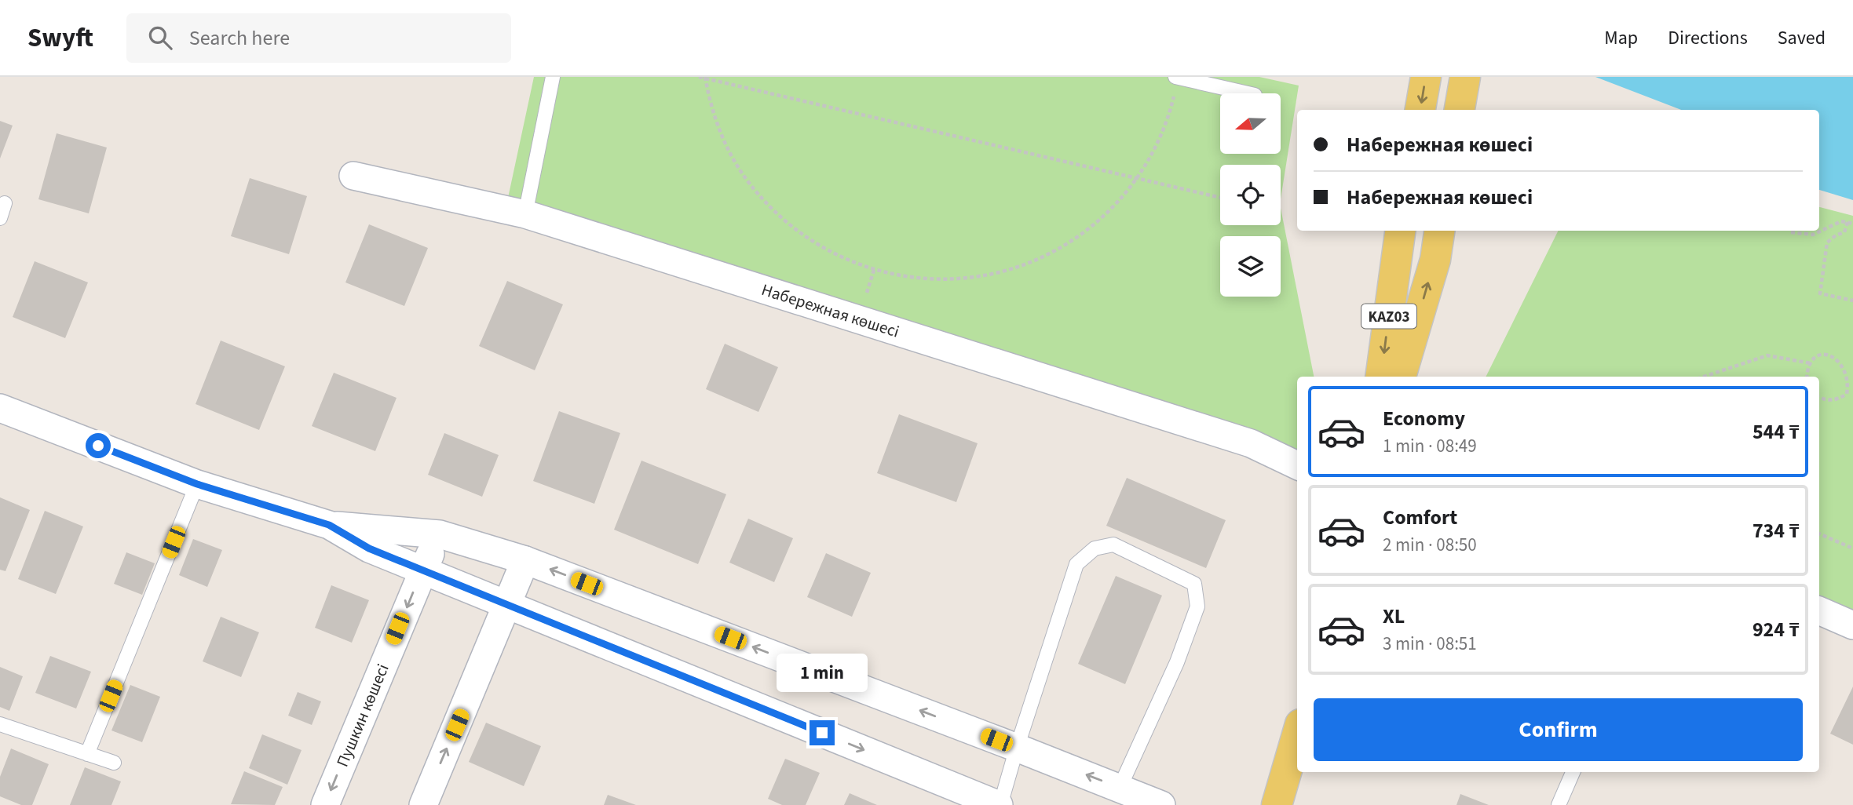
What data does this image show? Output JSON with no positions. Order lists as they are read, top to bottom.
{
  "streets": {
    "main road": ["KАZ03"],
    "street": ["Набережная көшесі", "Пушкин көшесі"]
  },
  "north": "left",
  "page": {
    "header": "Swyft",
    "search": "Search here",
    "nav": ["Map", "Directions", "Saved"],
    "banner": ["Набережная көшесі", "Набережная көшесі"],
    "list": [
      {
        "name": "Economy",
        "note": "1 min · 08:49",
        "value": "544 ₸"
      },
      {
        "name": "Comfort",
        "note": "2 min · 08:50",
        "value": "734 ₸"
      },
      {
        "name": "XL",
        "note": "3 min · 08:51",
        "value": "924 ₸"
      }
    ],
    "bubble": "1 min",
    "buttons": "Confirm"
  }
}
